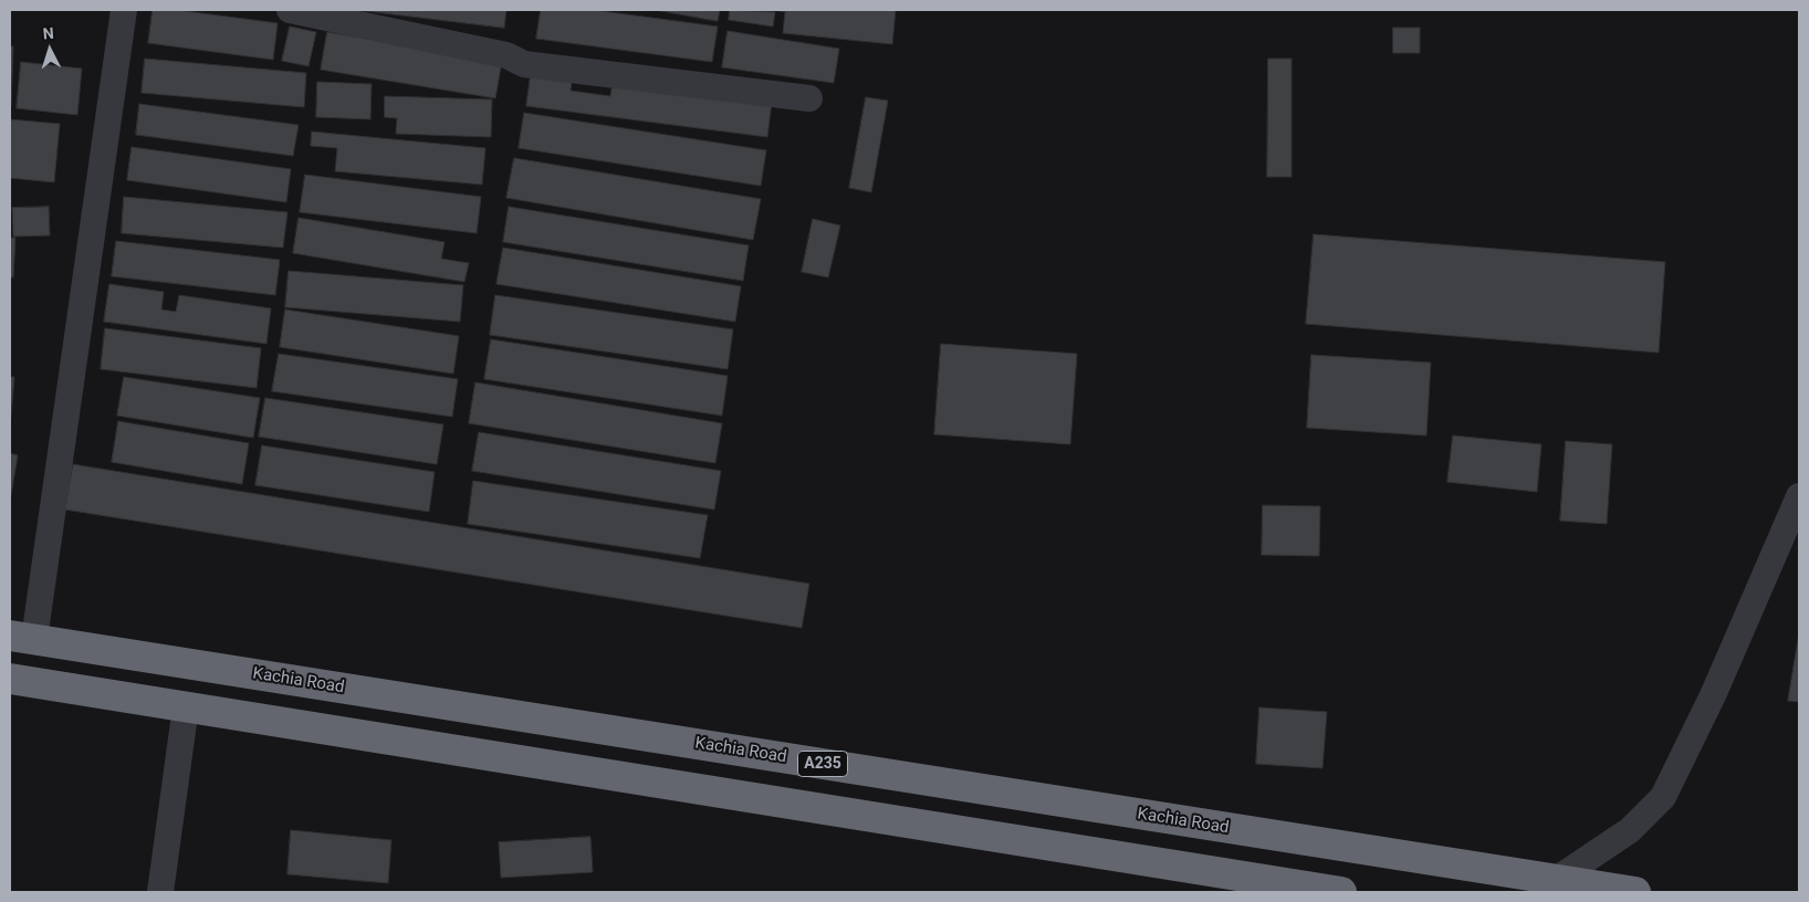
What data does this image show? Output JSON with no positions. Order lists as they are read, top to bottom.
{
  "streets": {
    "highway": ["Kachia Road", "A235"]
  },
  "north": "top"
}
